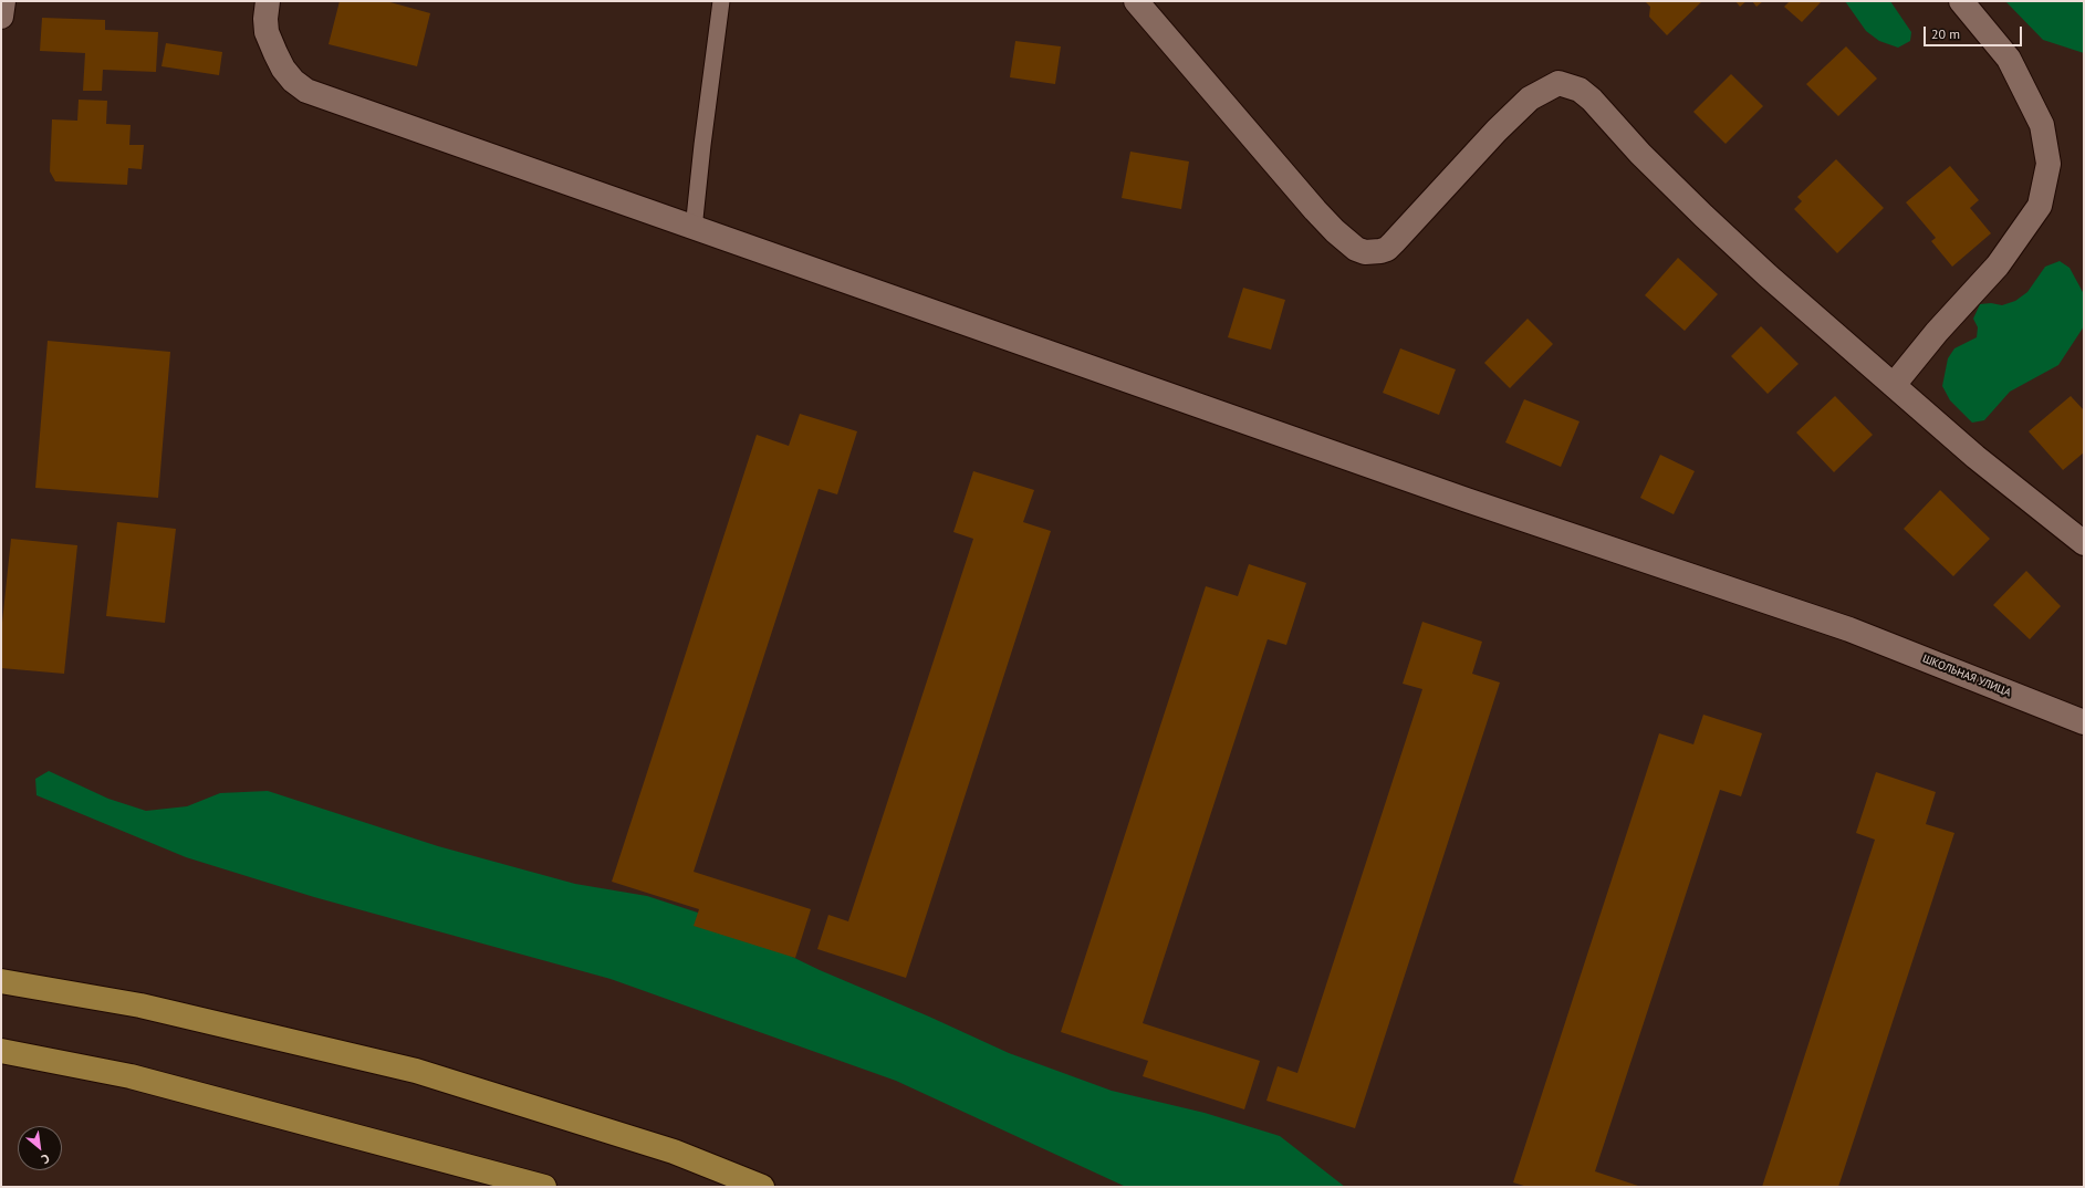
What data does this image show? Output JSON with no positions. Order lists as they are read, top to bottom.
{
  "streets": {
    "street": ["ШКОЛЬНАЯ УЛИЦА"]
  },
  "scale_bar": "20 m",
  "north": "bottom right"
}
